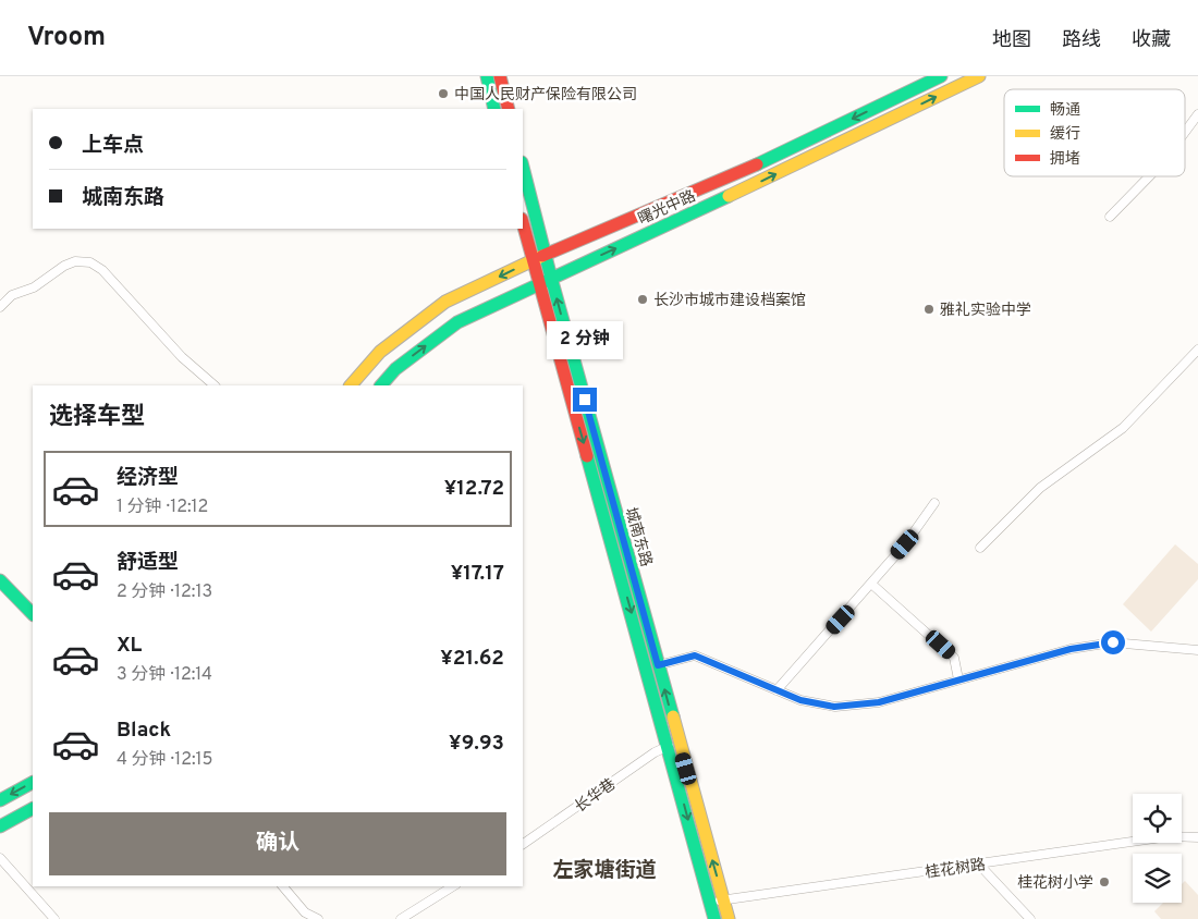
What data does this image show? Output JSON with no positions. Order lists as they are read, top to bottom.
{
  "streets": {
    "main road": ["曙光中路", "城南东路"],
    "street": ["长华巷", "桂花树路"]
  },
  "crossings": [
    ["曙光中路", "城南东路"],
    ["城南东路", "长华巷"],
    ["城南东路", "桂花树路"]
  ],
  "districts": ["左家塘街道"],
  "places": [
    "中国人民财产保险有限公司",
    "长沙市城市建设档案馆",
    "雅礼实验中学",
    "桂花树小学"
  ],
  "legend": ["畅通", "缓行", "拥堵"],
  "page": {
    "header": "Vroom",
    "nav": ["地图", "路线", "收藏"],
    "banner": ["上车点", "城南东路"],
    "bubble": "2 分钟",
    "heading": "选择车型",
    "list": [
      {
        "name": "经济型",
        "note": "1 分钟 · 12:12",
        "value": "¥12.72"
      },
      {
        "name": "舒适型",
        "note": "2 分钟 · 12:13",
        "value": "¥17.17"
      },
      {
        "name": "XL",
        "note": "3 分钟 · 12:14",
        "value": "¥21.62"
      },
      {
        "name": "Black",
        "note": "4 分钟 · 12:15",
        "value": "¥9.93"
      }
    ],
    "buttons": "确认"
  }
}
